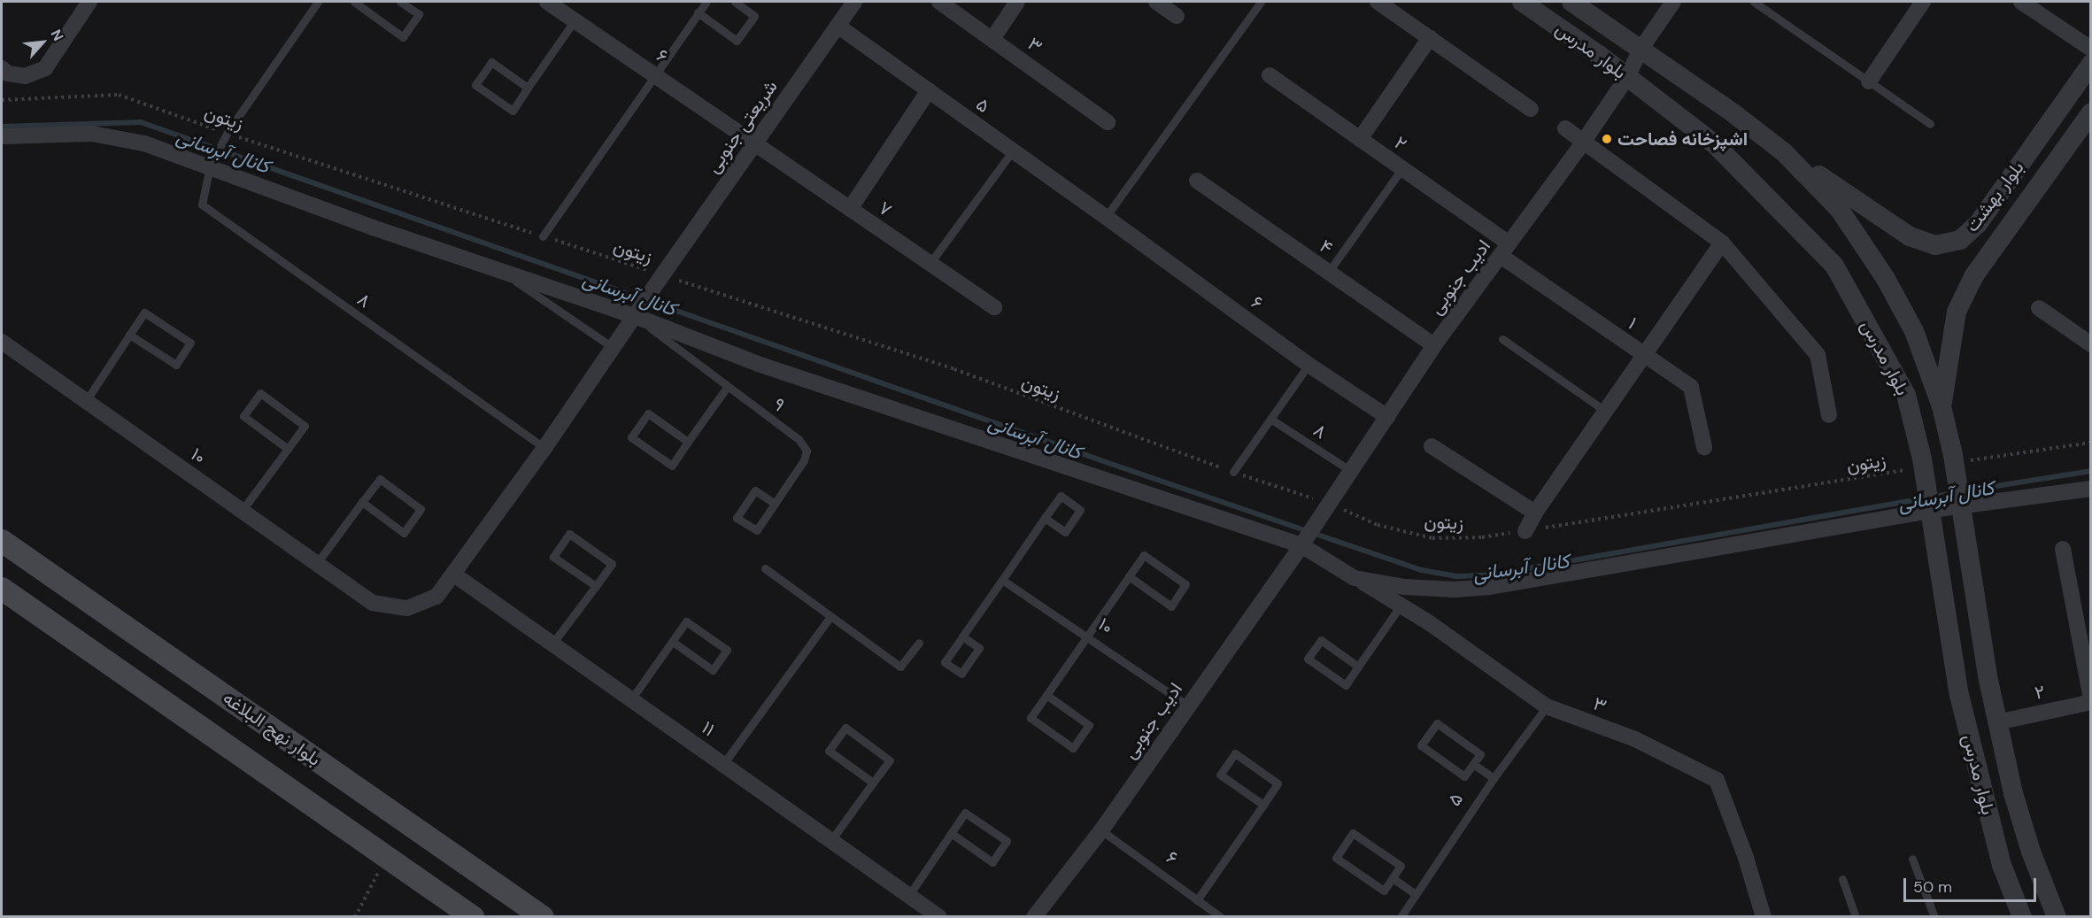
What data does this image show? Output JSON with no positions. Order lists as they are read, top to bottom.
{
  "streets": {
    "main road": ["بلوار نهج البلاغه"],
    "street": [
      "۳",
      "بلوار مدرس",
      "۶",
      "۵",
      "شریعتی جنوبی",
      "۲",
      "بلوار بهشت",
      "۷",
      "۴",
      "ادیب جنوبی",
      "۱",
      "۱۰",
      "۱۱"
    ],
    "lane": ["۸", "۹"],
    "path": ["زیتون"]
  },
  "crossings": [
    ["۳", "۵"],
    ["۳", "شریعتی جنوبی"],
    ["۳", "ادیب جنوبی"],
    ["۳", "۸"],
    ["۳", "۹"],
    ["بلوار مدرس", "زیتون"],
    ["بلوار مدرس", "۲"],
    ["بلوار مدرس", "بلوار بهشت"],
    ["بلوار مدرس", "ادیب جنوبی"],
    ["۶", "۵"],
    ["۶", "شریعتی جنوبی"],
    ["۶", "۷"],
    ["۶", "ادیب جنوبی"],
    ["۵", "شریعتی جنوبی"],
    ["زیتون", "شریعتی جنوبی"],
    ["زیتون", "ادیب جنوبی"],
    ["شریعتی جنوبی", "۷"],
    ["شریعتی جنوبی", "۸"],
    ["شریعتی جنوبی", "۹"],
    ["شریعتی جنوبی", "۱۰"],
    ["شریعتی جنوبی", "۱۱"],
    ["۲", "ادیب جنوبی"],
    ["۲", "۱"],
    ["۴", "ادیب جنوبی"],
    ["ادیب جنوبی", "۸"],
    ["ادیب جنوبی", "۱"],
    ["ادیب جنوبی", "۱۰"]
  ],
  "water": ["کانال آبرسانی"],
  "places": ["اشپزخانه فصاحت"],
  "scale_bar": "50 m",
  "north": "top right"
}
